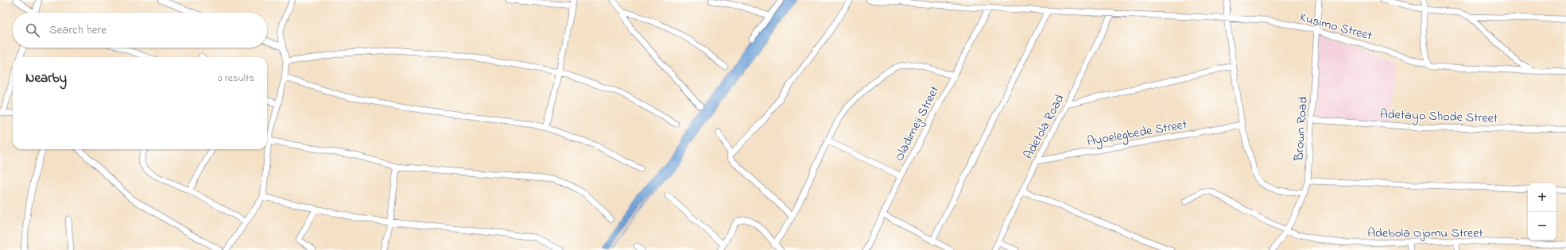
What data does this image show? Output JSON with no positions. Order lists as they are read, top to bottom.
{
  "streets": {
    "street": [
      "Kusimo Street",
      "Adetayo Shode Street",
      "Oladimeji Street",
      "Adetola Road",
      "Brown Road",
      "Ayoelegbede Street",
      "Adebola Ojomu Street"
    ]
  },
  "crossings": [
    ["Kusimo Street", "Oladimeji Street"],
    ["Kusimo Street", "Adetola Road"],
    ["Kusimo Street", "Brown Road"],
    ["Adetayo Shode Street", "Brown Road"],
    ["Adetola Road", "Ayoelegbede Street"],
    ["Brown Road", "Adebola Ojomu Street"]
  ],
  "page": {
    "search": "Search here",
    "heading": ["Nearby", "0 results"],
    "map_buttons": ["+", "−"]
  }
}
